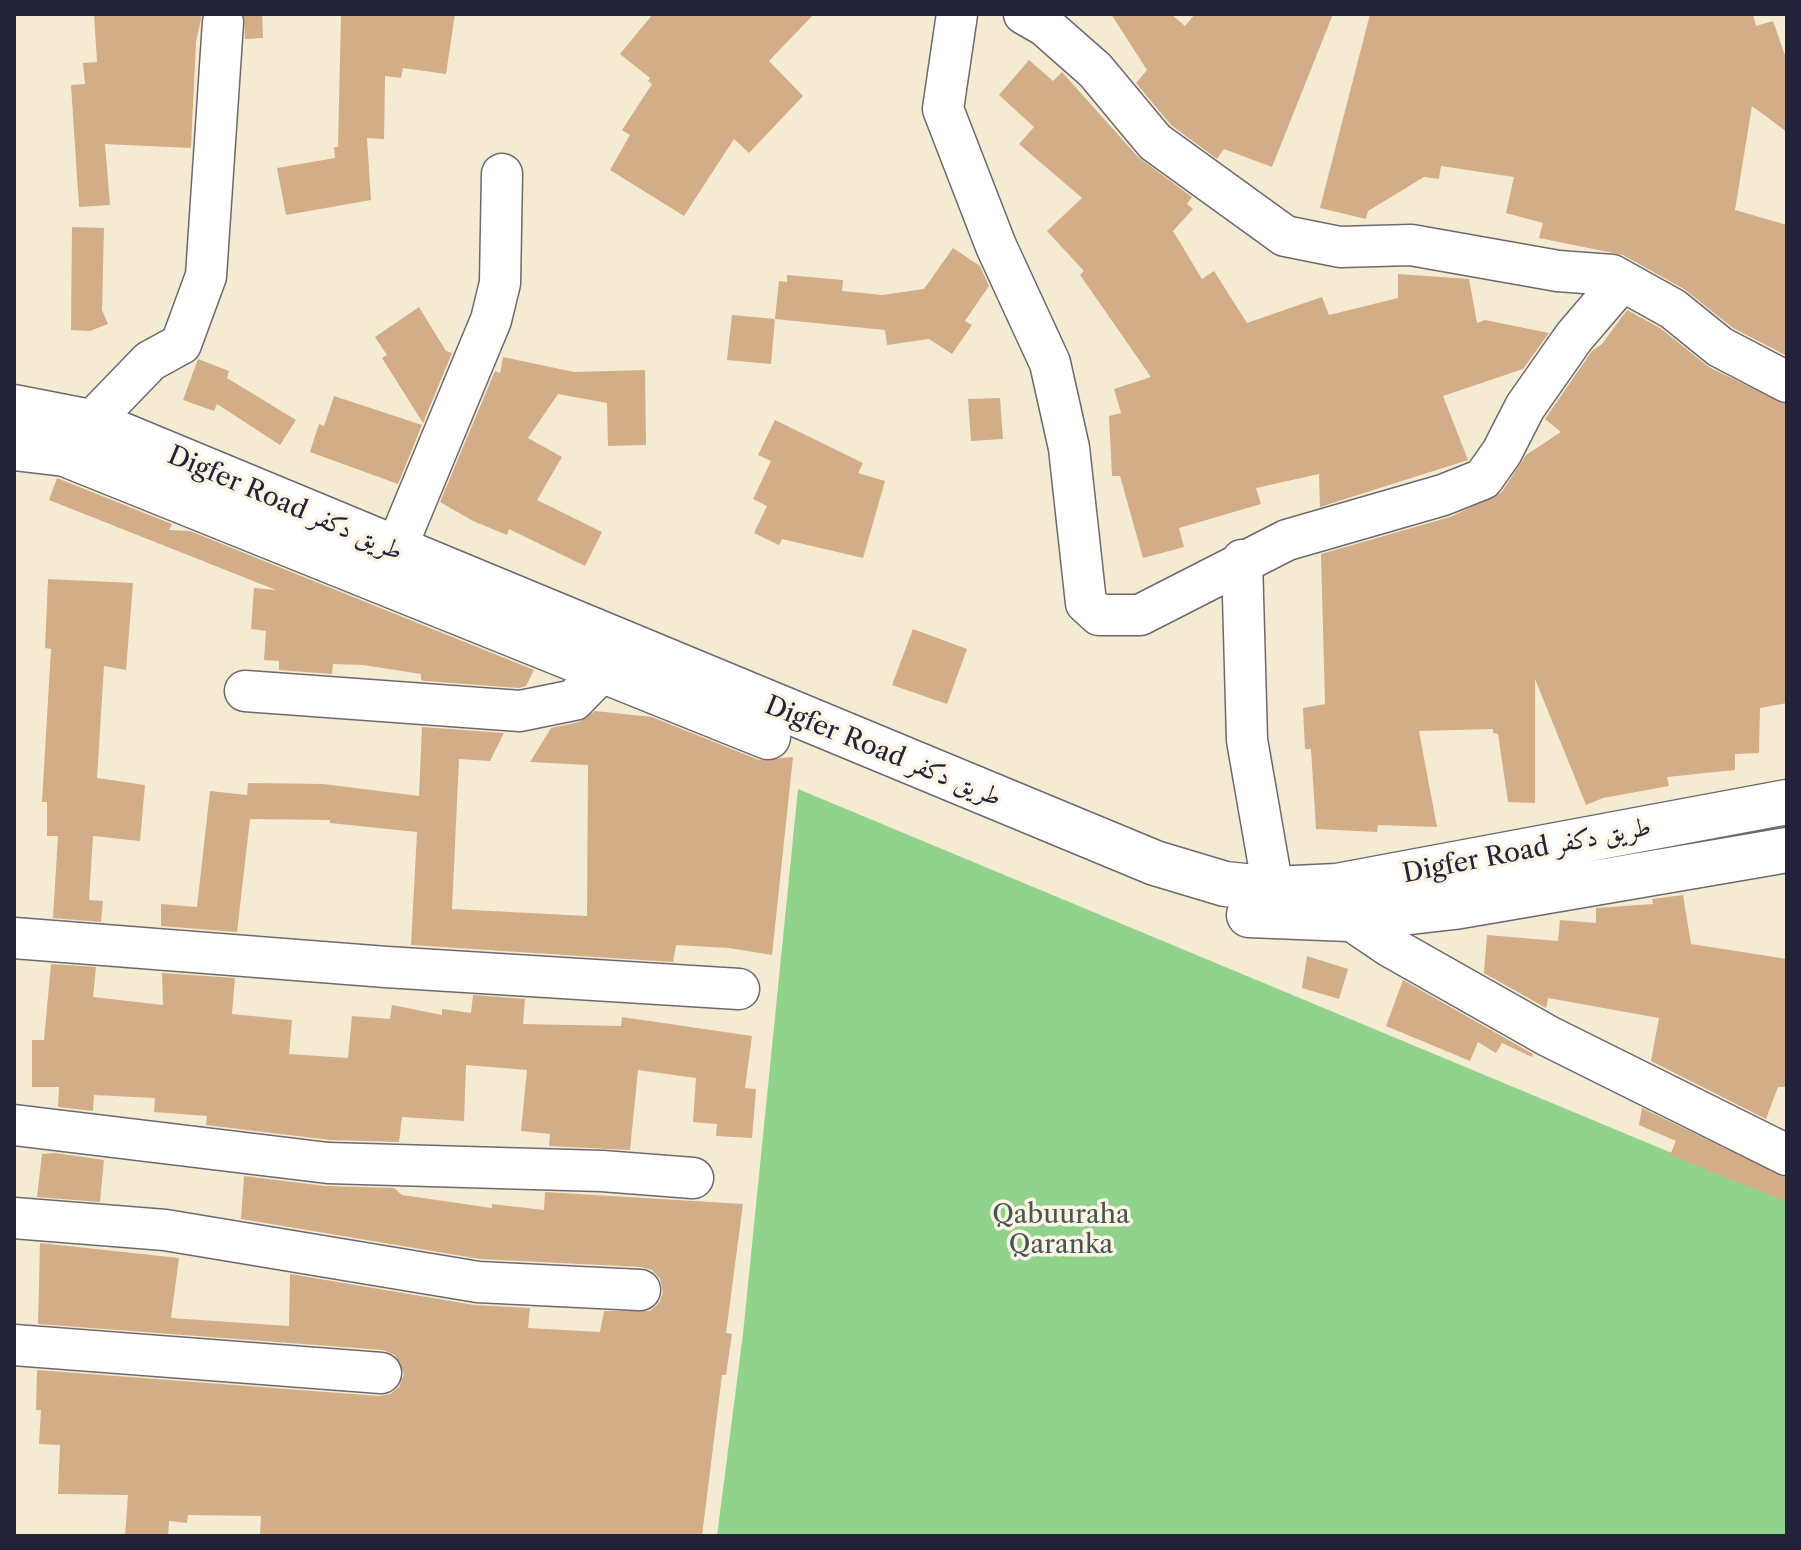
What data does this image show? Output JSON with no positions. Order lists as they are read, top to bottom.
{
  "streets": {
    "street": ["Digfer Road طريق دكفر"]
  },
  "parks": ["Qabuuraha Qaranka"]
}
